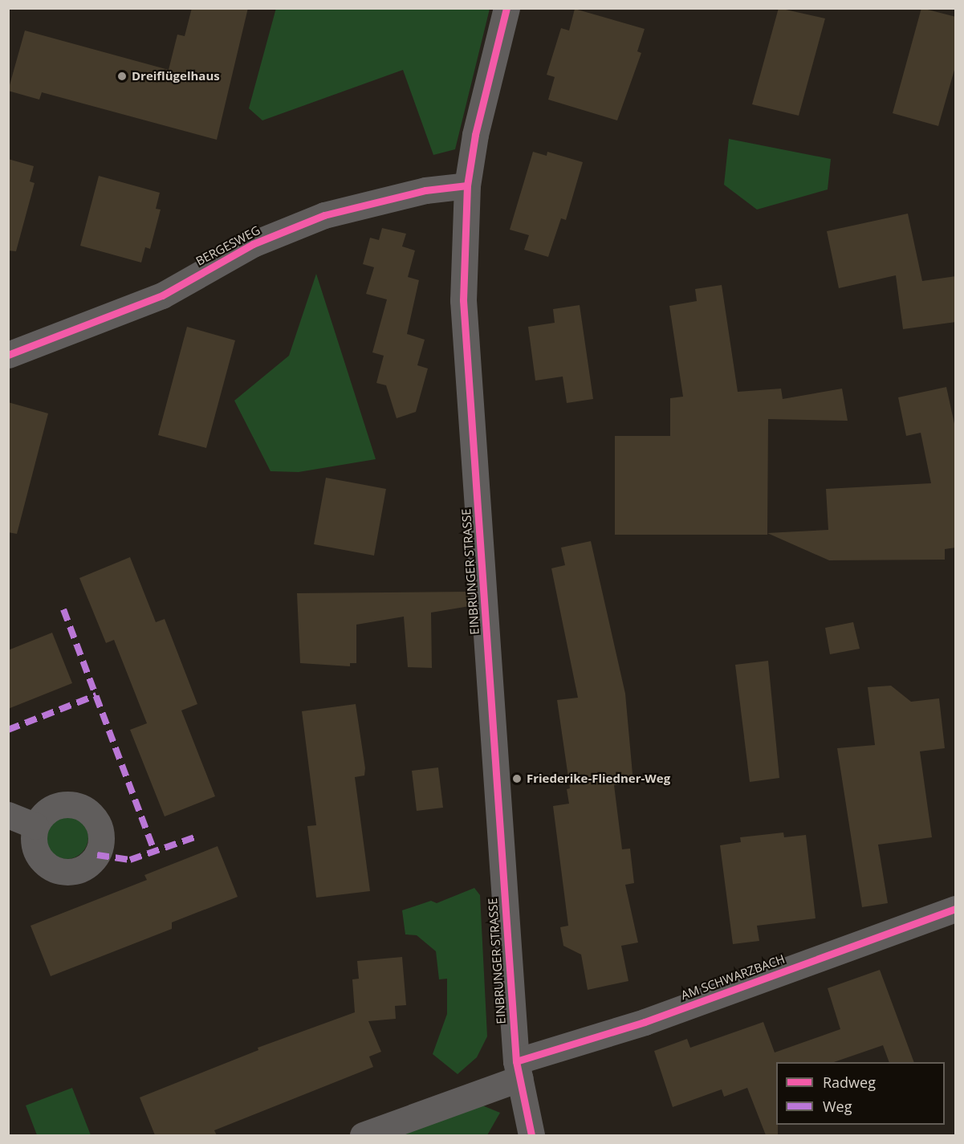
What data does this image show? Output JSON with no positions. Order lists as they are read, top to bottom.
{
  "streets": {
    "street": ["BERGESWEG", "EINBRUNGER STRASSE", "AM SCHWARZBACH"]
  },
  "crossings": [
    ["BERGESWEG", "EINBRUNGER STRASSE"],
    ["EINBRUNGER STRASSE", "AM SCHWARZBACH"]
  ],
  "places": ["Dreiflügelhaus", "Friederike-Fliedner-Weg"],
  "legend": ["Radweg", "Weg"]
}
